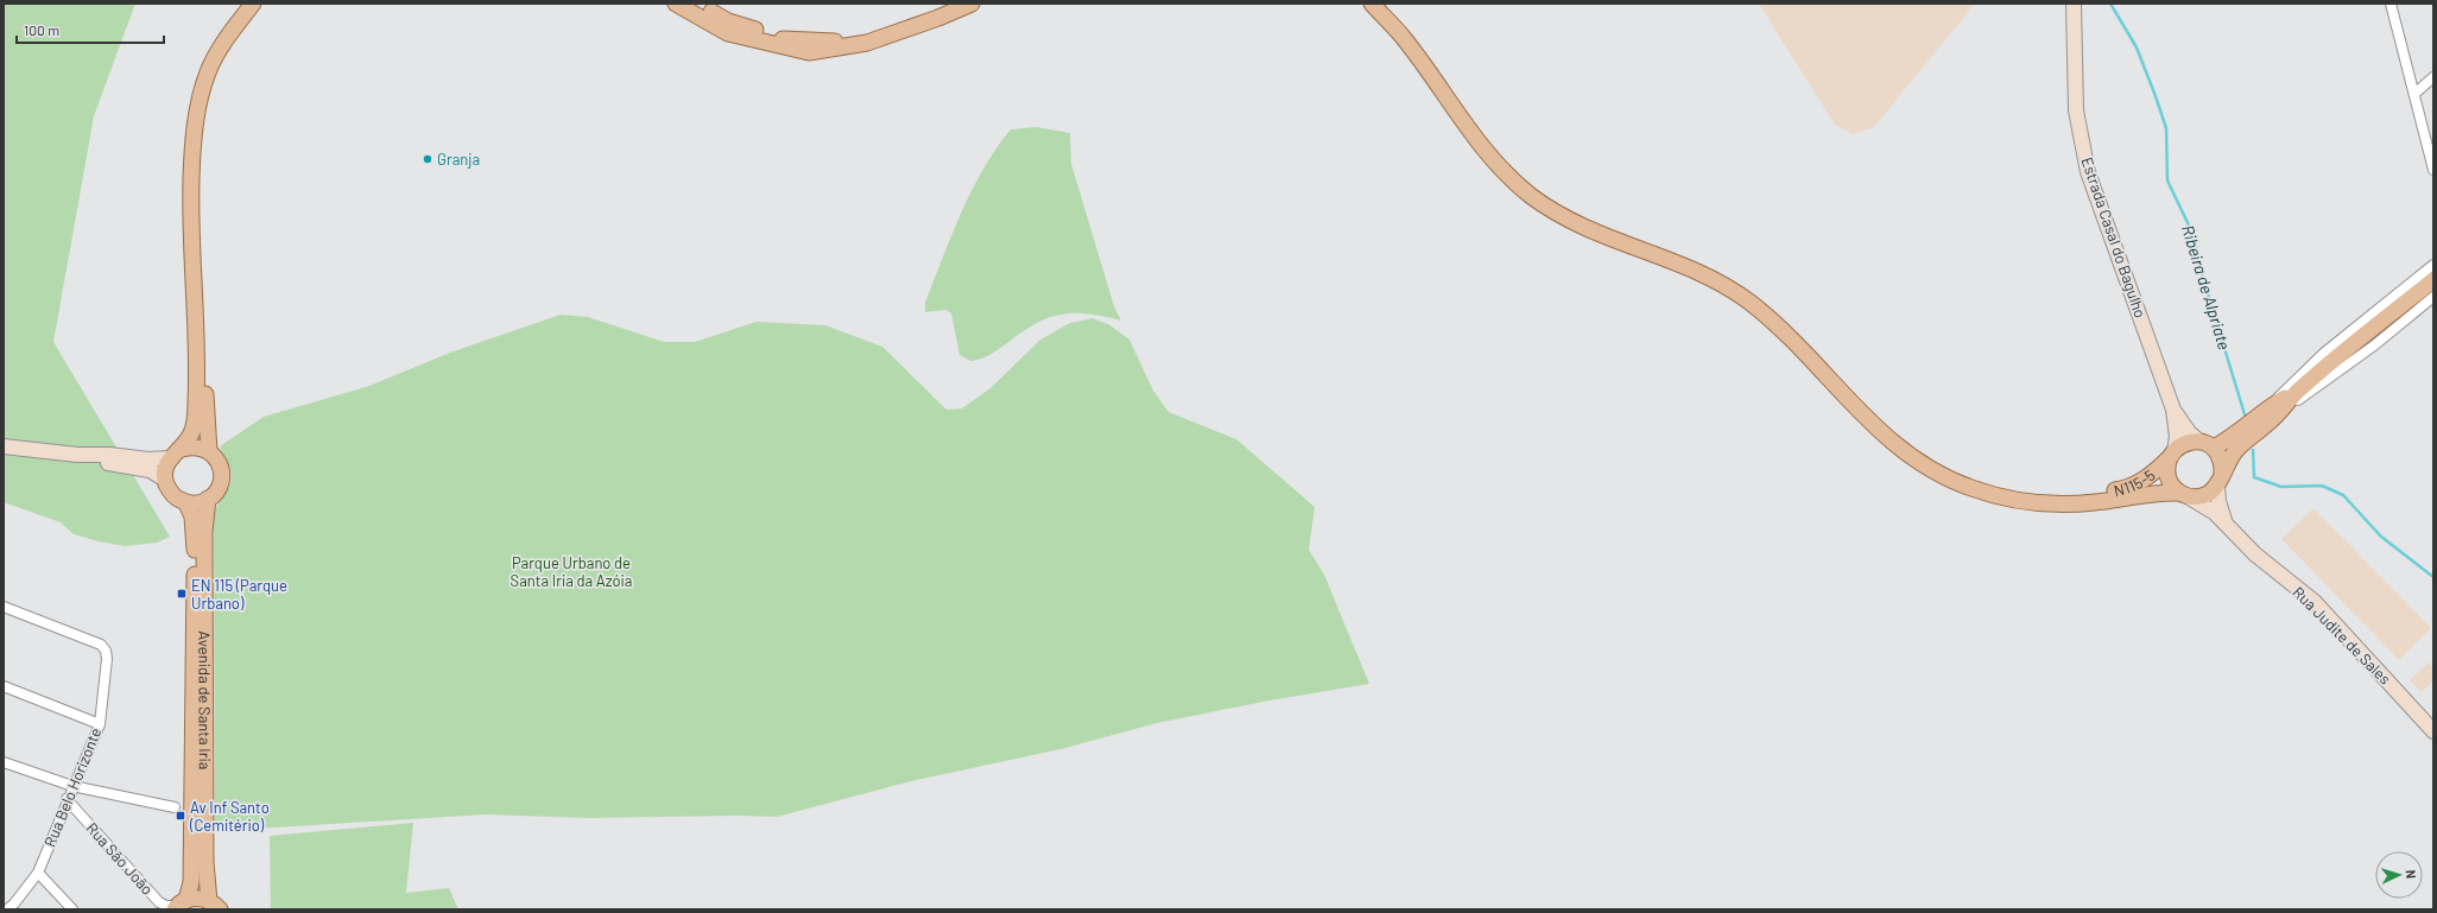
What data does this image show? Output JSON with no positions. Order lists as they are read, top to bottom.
{
  "streets": {
    "main road": ["N115-5", "Avenida de Santa Iria"],
    "street": [
      "Estrada Casal do Bagulho",
      "Rua Judite de Sales",
      "Rua Belo Horizonte",
      "Rua São João"
    ]
  },
  "crossings": [
    ["Estrada Casal do Bagulho", "N115-5"],
    ["Estrada Casal do Bagulho", "Rua Judite de Sales"],
    ["N115-5", "Rua Judite de Sales"],
    ["Avenida de Santa Iria", "Rua São João"],
    ["Rua Belo Horizonte", "Rua São João"]
  ],
  "water": ["Ribeira de Alpriate"],
  "parks": ["Parque Urbano de Santa Iria da Azóia"],
  "places": {
    "other": ["Granja"],
    "transit": ["EN 115 (Parque Urbano)", "Av Inf Santo (Cemitério)"]
  },
  "scale_bar": "100 m",
  "north": "right"
}
